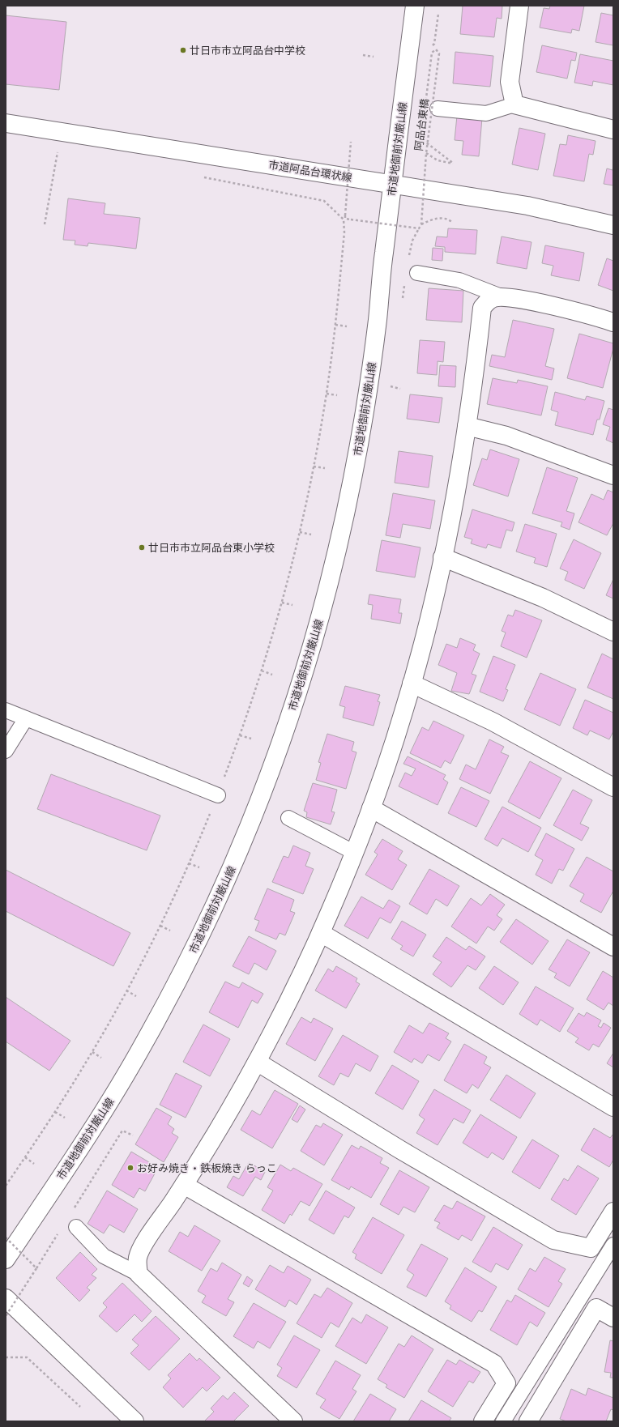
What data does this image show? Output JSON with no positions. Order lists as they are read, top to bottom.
{
  "streets": {
    "street": ["市道地御前対厳山線", "市道阿品台環状線"],
    "path": ["阿品台東橋"]
  },
  "crossings": [
    ["市道地御前対厳山線", "市道阿品台環状線"]
  ],
  "places": ["廿日市市立阿品台中学校", "廿日市市立阿品台東小学校", "お好み焼き・鉄板焼き らっこ"]
}
